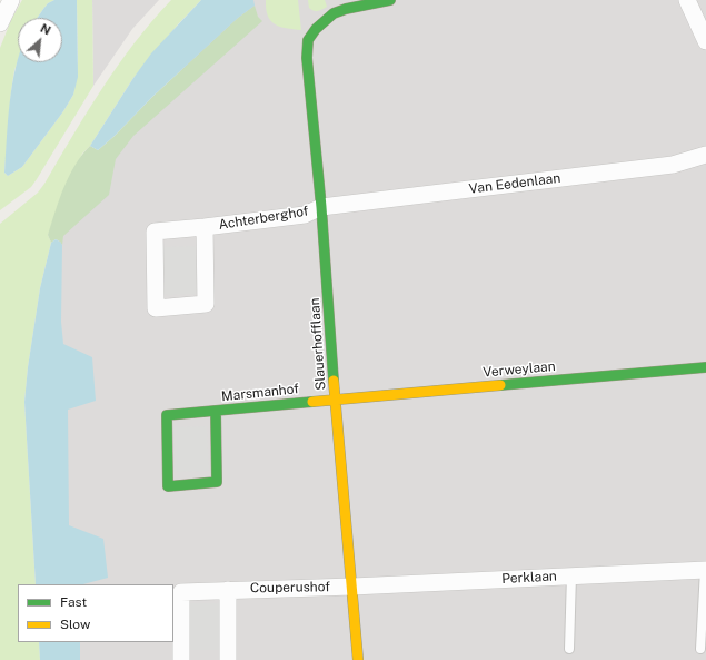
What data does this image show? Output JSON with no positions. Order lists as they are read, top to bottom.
{
  "streets": {
    "street": [
      "Van Eedenlaan",
      "Achterberghof",
      "Slauerhofflaan",
      "Verweylaan",
      "Marsmanhof",
      "Perklaan",
      "Couperushof"
    ]
  },
  "crossings": [
    ["Van Eedenlaan", "Achterberghof"],
    ["Van Eedenlaan", "Slauerhofflaan"],
    ["Achterberghof", "Slauerhofflaan"],
    ["Slauerhofflaan", "Verweylaan"],
    ["Slauerhofflaan", "Marsmanhof"],
    ["Slauerhofflaan", "Perklaan"],
    ["Slauerhofflaan", "Couperushof"],
    ["Verweylaan", "Marsmanhof"],
    ["Perklaan", "Couperushof"]
  ],
  "legend": ["Fast", "Slow"],
  "north": "top right"
}
